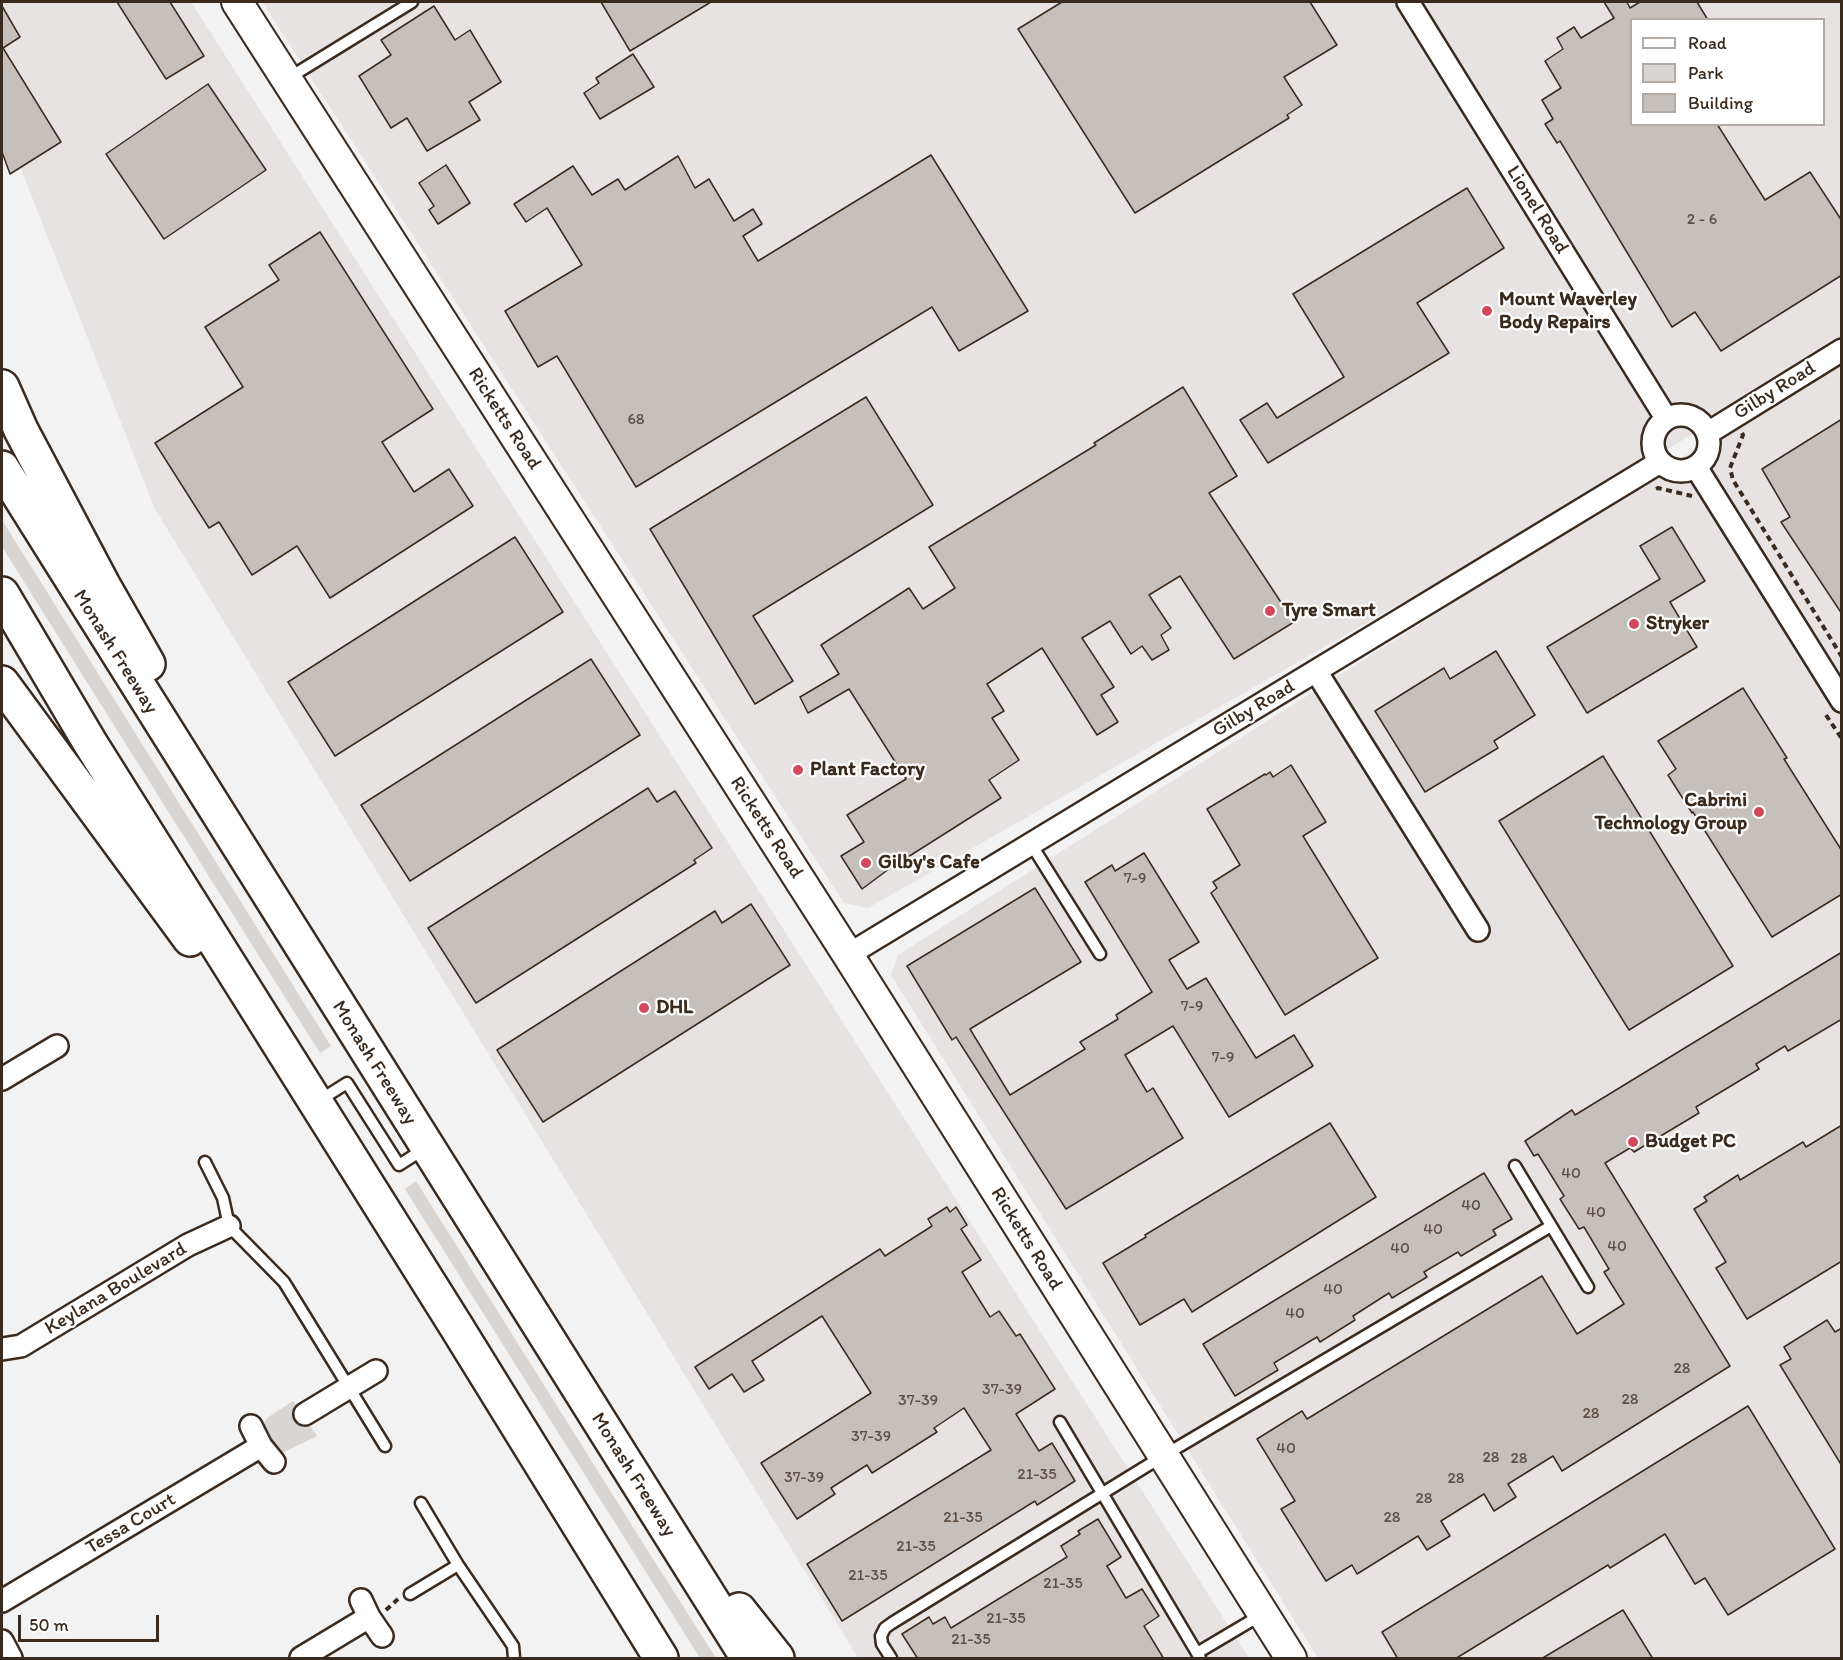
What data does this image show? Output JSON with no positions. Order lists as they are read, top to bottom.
{
  "streets": {
    "highway": ["Monash Freeway"],
    "street": [
      "Lionel Road",
      "Gilby Road",
      "Ricketts Road",
      "Keylana Boulevard",
      "Tessa Court"
    ]
  },
  "crossings": [
    ["Lionel Road", "Gilby Road"],
    ["Gilby Road", "Ricketts Road"]
  ],
  "places": [
    "Mount Waverley Body Repairs",
    "Tyre Smart",
    "Stryker",
    "Plant Factory",
    "Cabrini Technology Group",
    "Gilby's Cafe",
    "DHL",
    "Budget PC"
  ],
  "house_numbers": [
    "2 - 6",
    "68",
    "7-9",
    "7-9",
    "7-9",
    "40",
    "40",
    "40",
    "40",
    "40",
    "40",
    "40",
    "40",
    "28",
    "37-39",
    "28",
    "37-39",
    "28",
    "37-39",
    "40",
    "28",
    "28",
    "21-35",
    "37-39",
    "28",
    "28",
    "21-35",
    "28",
    "21-35",
    "21-35",
    "21-35",
    "21-35",
    "21-35"
  ],
  "legend": ["Road", "Park", "Building"],
  "scale_bar": "50 m"
}
